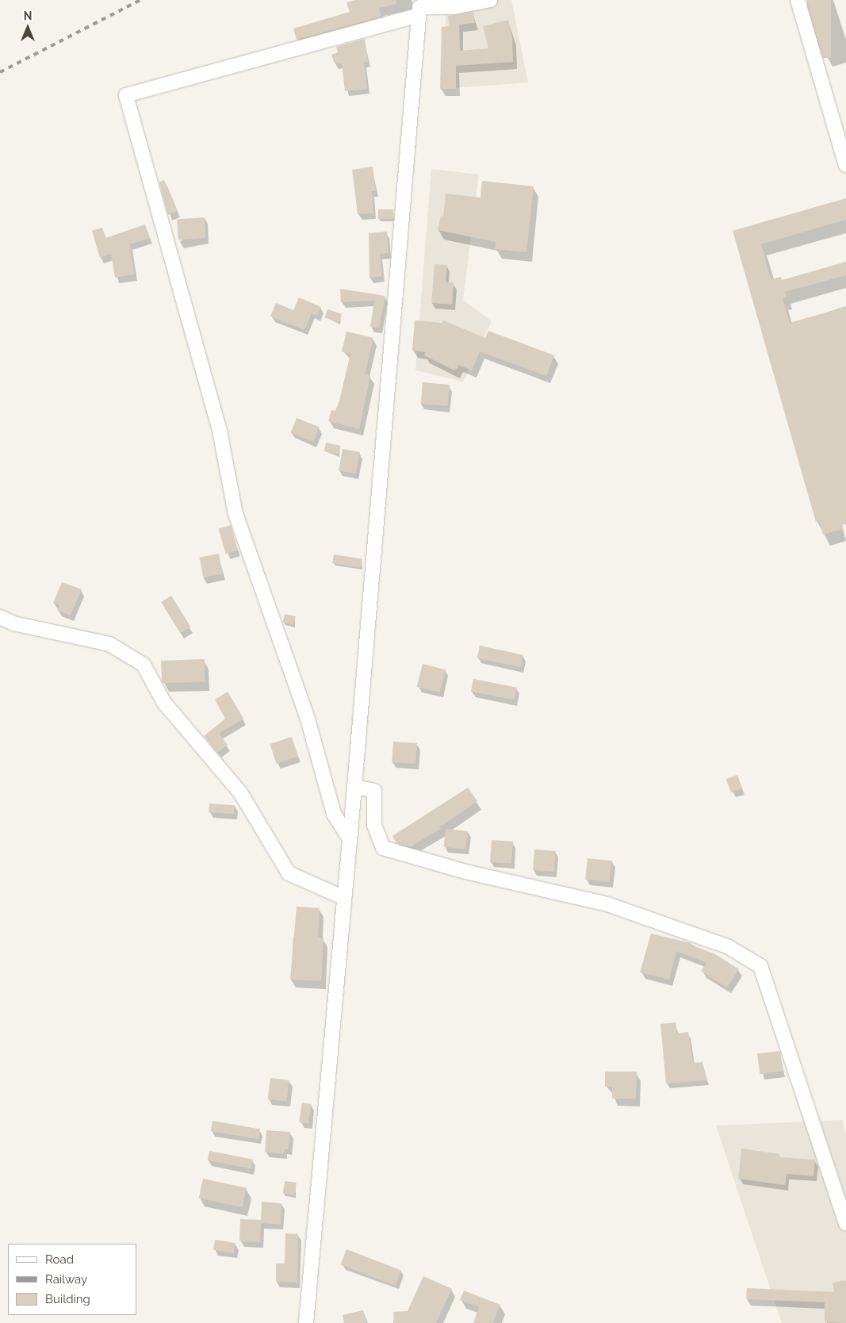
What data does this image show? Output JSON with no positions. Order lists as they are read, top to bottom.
{
  "legend": ["Road", "Railway", "Building"],
  "north": "top"
}
